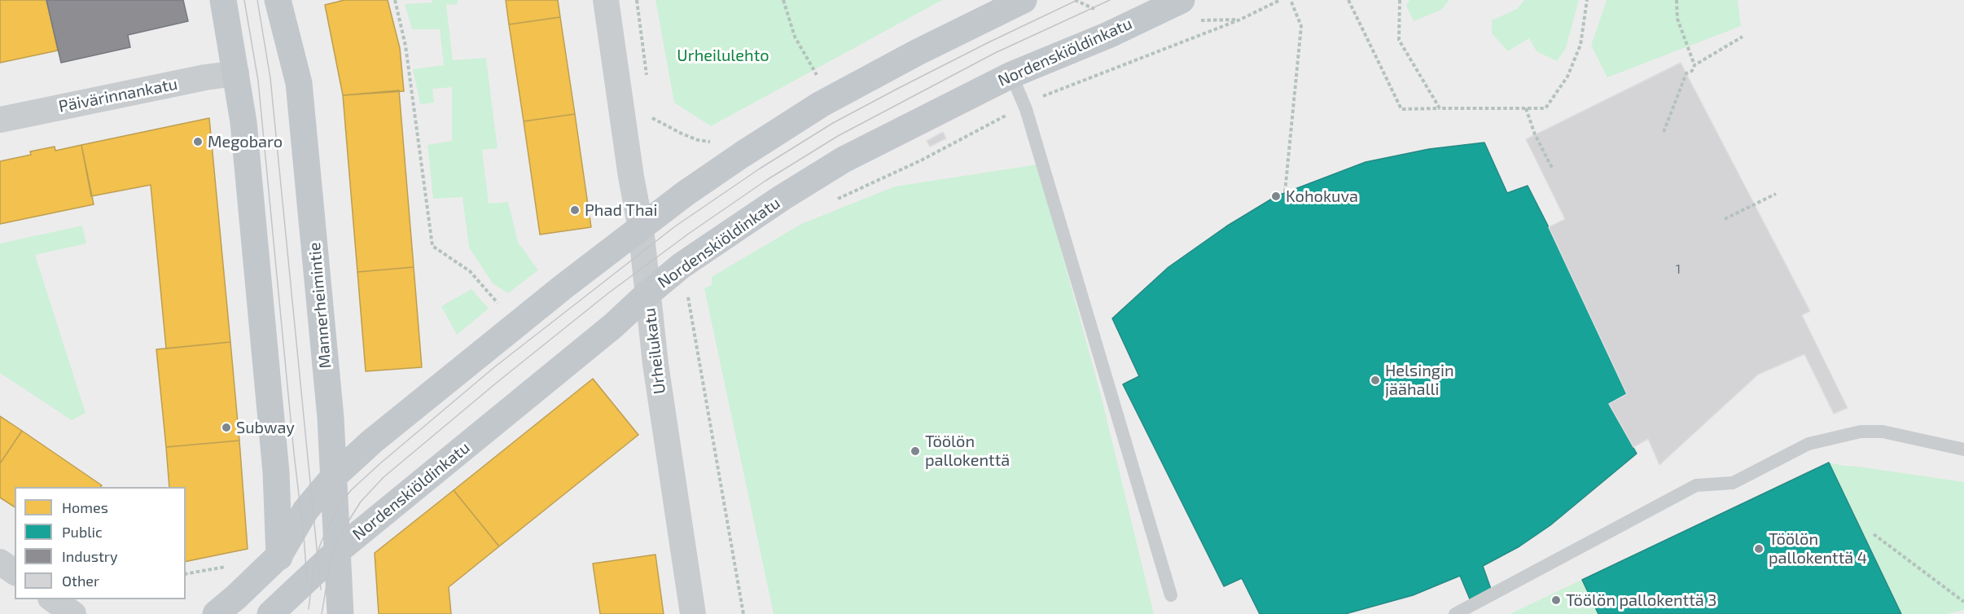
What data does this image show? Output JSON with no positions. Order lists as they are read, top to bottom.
{
  "streets": {
    "main road": ["Nordenskiöldinkatu", "Mannerheimintie"],
    "street": ["Päivärinnankatu", "Urheilukatu"]
  },
  "crossings": [
    ["Nordenskiöldinkatu", "Mannerheimintie"],
    ["Nordenskiöldinkatu", "Urheilukatu"]
  ],
  "parks": ["Urheilulehto"],
  "places": [
    "Megobaro",
    "Kohokuva",
    "Phad Thai",
    "Helsingin jäähalli",
    "Subway",
    "Töölön pallokenttä",
    "Töölön pallokenttä 4",
    "Töölön pallokenttä 3"
  ],
  "house_numbers": ["1"],
  "legend": [
    "Homes",
    "Public",
    "Industry",
    "Other"
  ]
}
